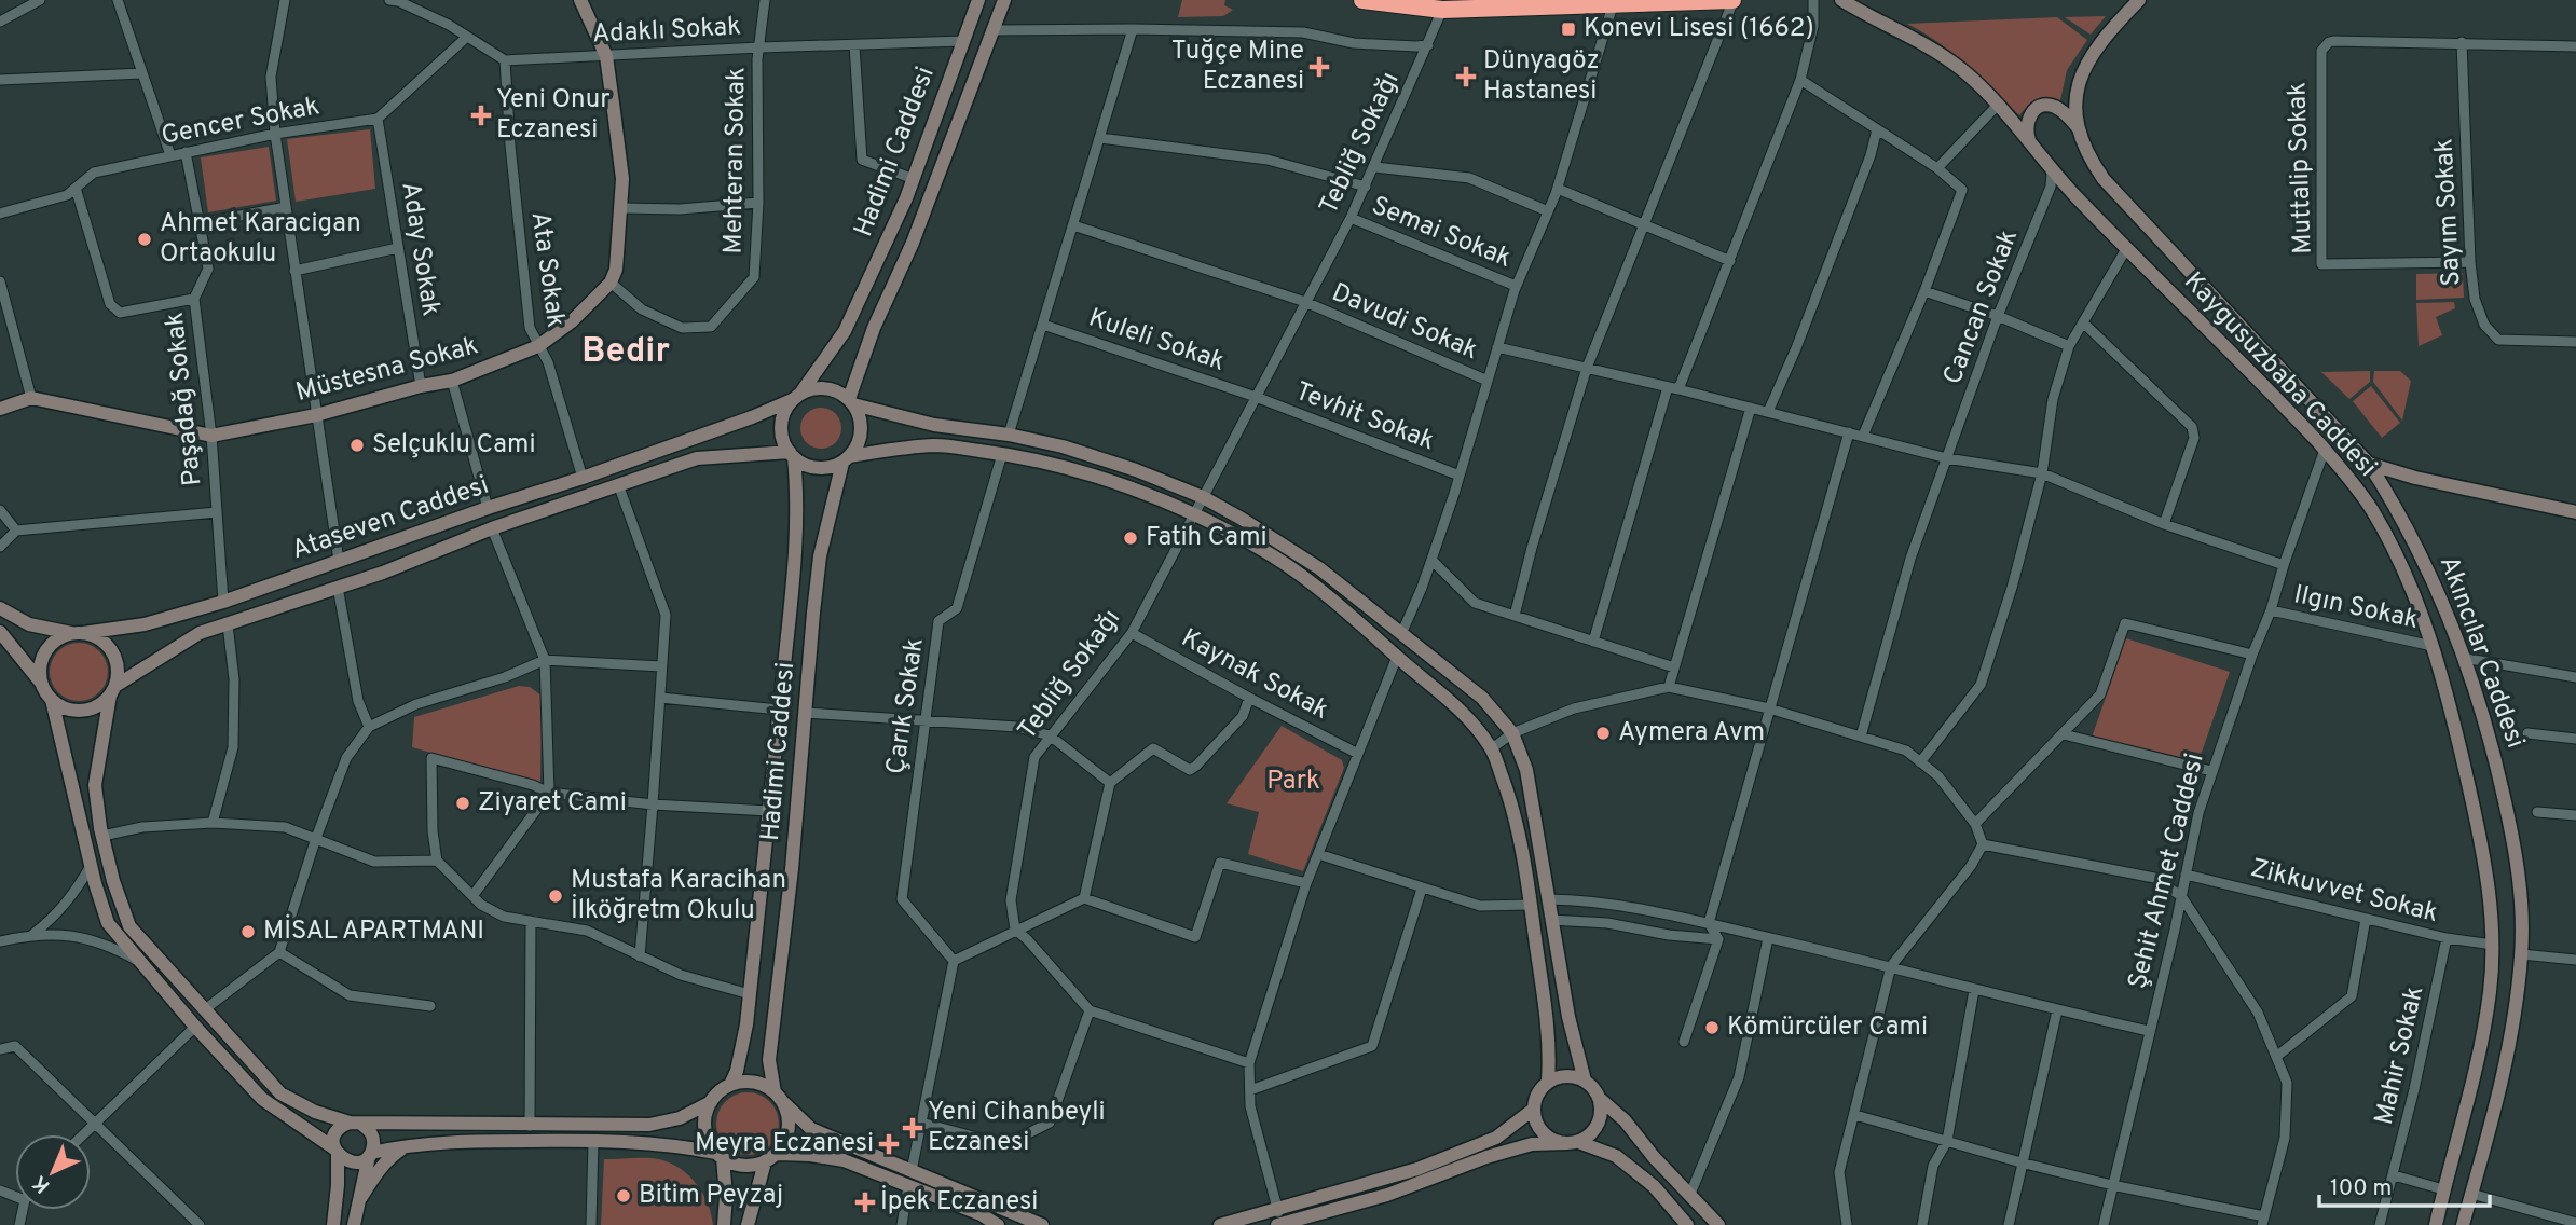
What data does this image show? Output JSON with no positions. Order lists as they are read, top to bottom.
{
  "streets": {
    "main road": [
      "Hadimi Caddesi",
      "Müstesna Sokak",
      "Kaygusuzbaba Caddesi",
      "Ataseven Caddesi",
      "Akıncılar Caddesi"
    ],
    "street": [
      "Adaklı Sokak",
      "Gencer Sokak",
      "Tebliğ Sokağı",
      "Mehteran Sokak",
      "Muttalip Sokak",
      "Sayım Sokak",
      "Semai Sokak",
      "Aday Sokak",
      "Ata Sokak",
      "Cancan Sokak",
      "Davudi Sokak",
      "Kuleli Sokak",
      "Paşadağ Sokak",
      "Tevhit Sokak",
      "Ilgın Sokak",
      "Kaynak Sokak",
      "Çarık Sokak",
      "Şehit Ahmet Caddesi",
      "Zikkuvvet Sokak",
      "Mahir Sokak"
    ]
  },
  "crossings": [
    ["Adaklı Sokak", "Hadimi Caddesi"],
    ["Adaklı Sokak", "Mehteran Sokak"],
    ["Adaklı Sokak", "Ata Sokak"],
    ["Gencer Sokak", "Aday Sokak"],
    ["Gencer Sokak", "Paşadağ Sokak"],
    ["Tebliğ Sokağı", "Semai Sokak"],
    ["Tebliğ Sokağı", "Davudi Sokak"],
    ["Tebliğ Sokağı", "Kuleli Sokak"],
    ["Tebliğ Sokağı", "Tevhit Sokak"],
    ["Tebliğ Sokağı", "Kaynak Sokak"],
    ["Hadimi Caddesi", "Ataseven Caddesi"],
    ["Mehteran Sokak", "Müstesna Sokak"],
    ["Muttalip Sokak", "Sayım Sokak"],
    ["Aday Sokak", "Müstesna Sokak"],
    ["Ata Sokak", "Müstesna Sokak"],
    ["Ata Sokak", "Ataseven Caddesi"],
    ["Cancan Sokak", "Kaygusuzbaba Caddesi"],
    ["Kuleli Sokak", "Tevhit Sokak"],
    ["Müstesna Sokak", "Paşadağ Sokak"],
    ["Kaygusuzbaba Caddesi", "Ilgın Sokak"],
    ["Kaygusuzbaba Caddesi", "Akıncılar Caddesi"],
    ["Kaygusuzbaba Caddesi", "Şehit Ahmet Caddesi"],
    ["Kaygusuzbaba Caddesi", "Zikkuvvet Sokak"],
    ["Paşadağ Sokak", "Ataseven Caddesi"],
    ["Ilgın Sokak", "Şehit Ahmet Caddesi"],
    ["Şehit Ahmet Caddesi", "Zikkuvvet Sokak"],
    ["Zikkuvvet Sokak", "Mahir Sokak"]
  ],
  "districts": ["Bedir"],
  "parks": ["Park"],
  "places": {
    "transit": ["Konevi Lisesi (1662)"],
    "health": [
      "Tuğçe Mine Eczanesi",
      "Dünyagöz Hastanesi",
      "Yeni Onur Eczanesi",
      "Yeni Cihanbeyli Eczanesi",
      "Meyra Eczanesi",
      "İpek Eczanesi"
    ],
    "other": [
      "Ahmet Karacigan Ortaokulu",
      "Selçuklu Cami",
      "Fatih Cami",
      "Aymera Avm",
      "Ziyaret Cami",
      "Mustafa Karacihan İlköğretm Okulu",
      "MİSAL APARTMANI",
      "Kömürcüler Cami",
      "Bitim Peyzaj"
    ]
  },
  "scale_bar": "100 m",
  "north": "bottom left"
}
